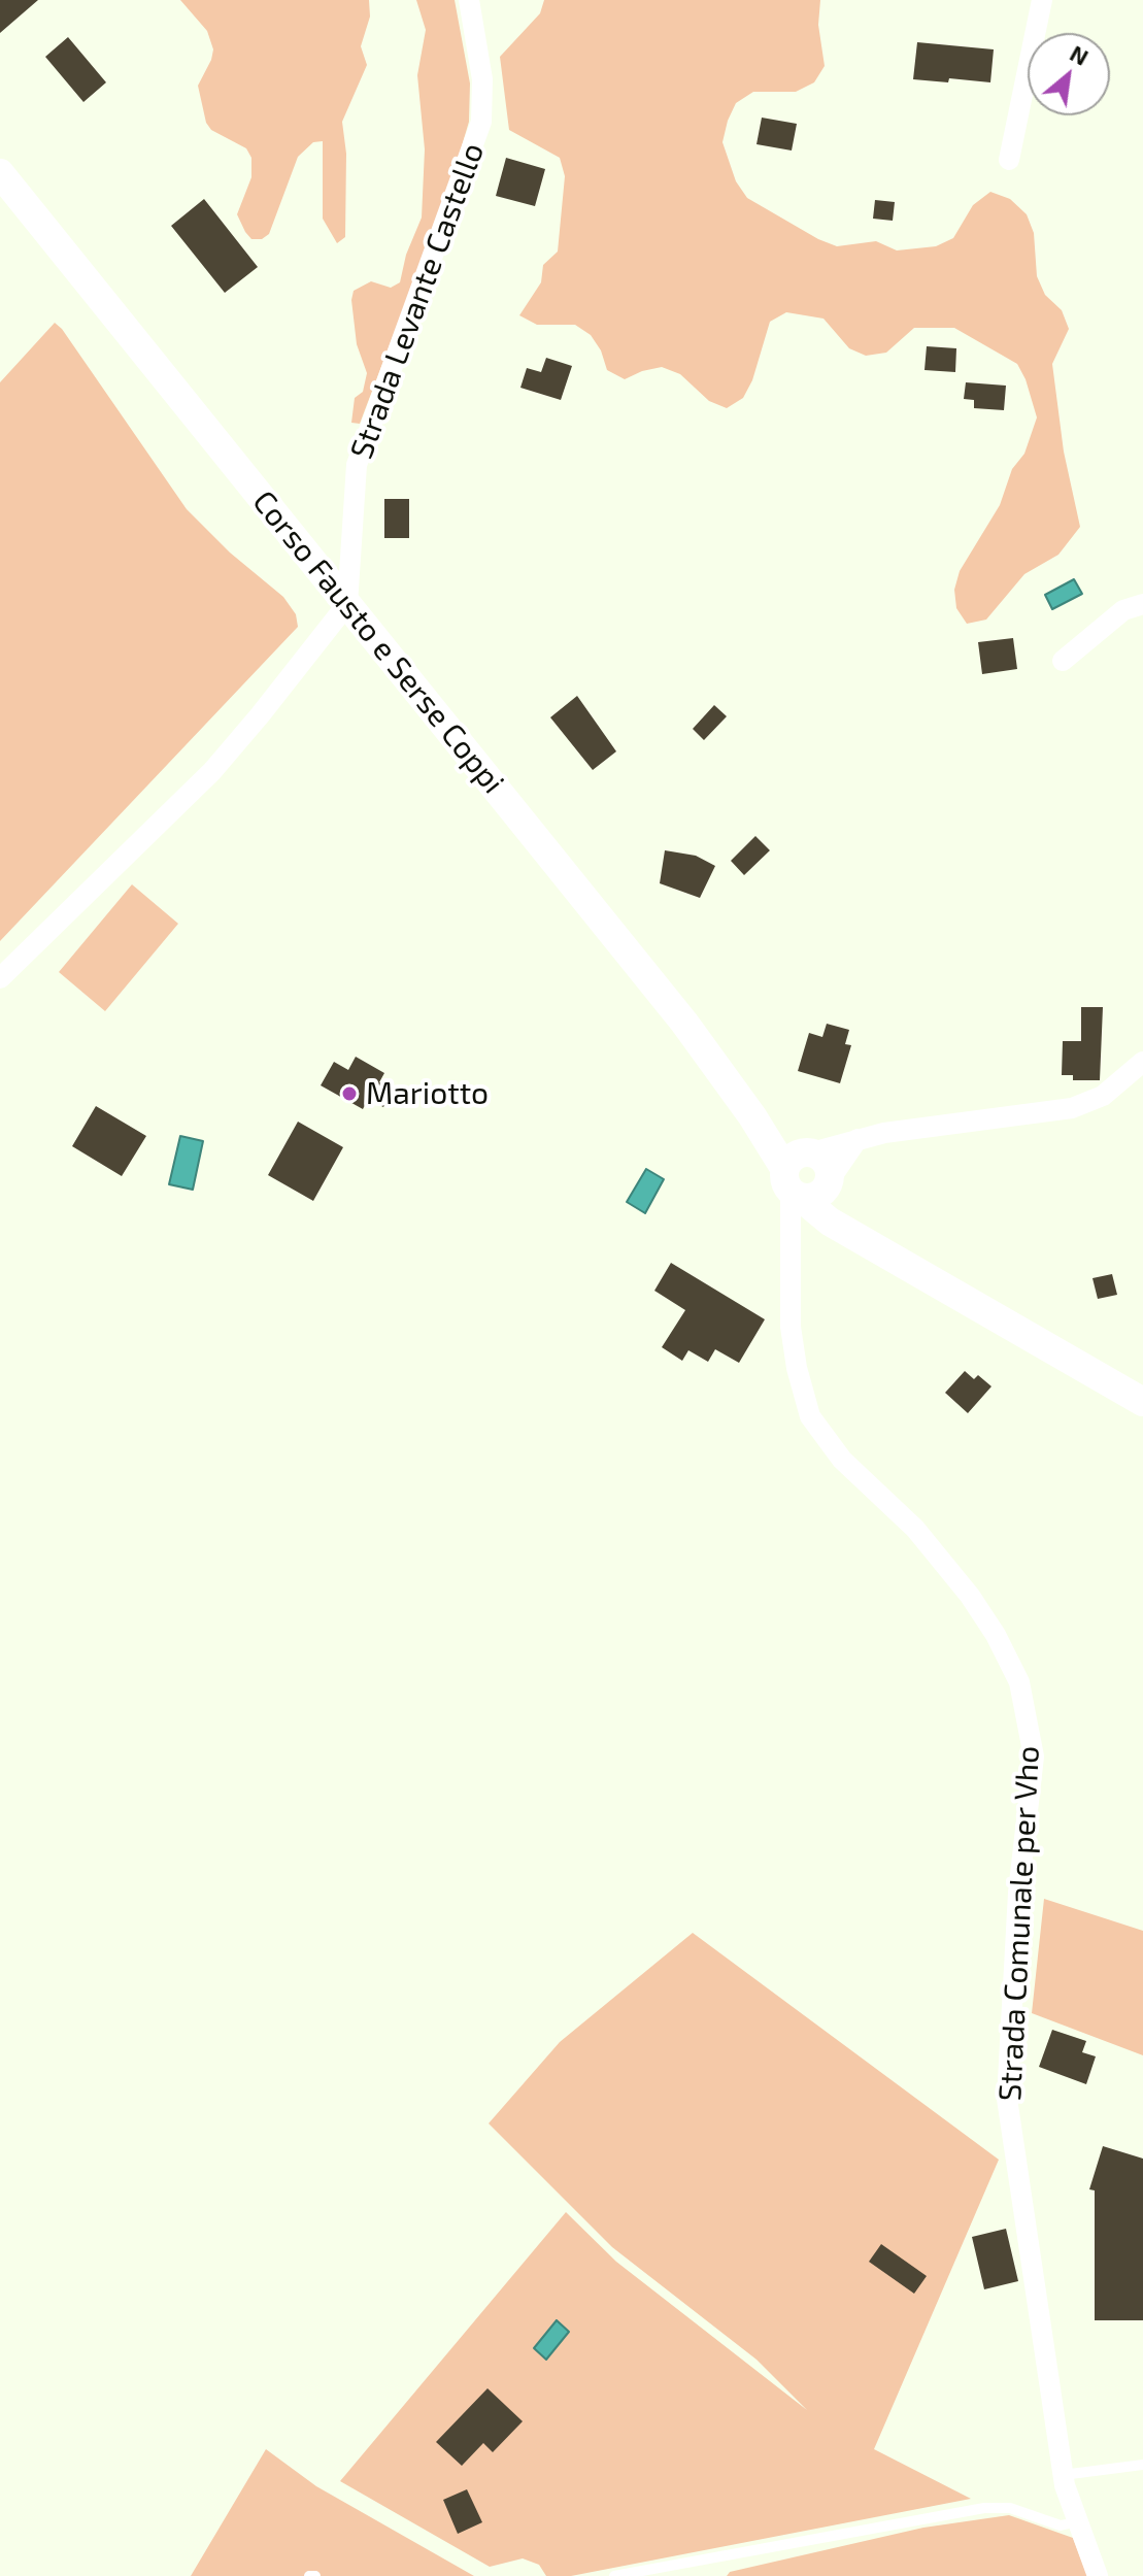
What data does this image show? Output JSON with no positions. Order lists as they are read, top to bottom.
{
  "streets": {
    "street": ["Strada Levante Castello", "Corso Fausto e Serse Coppi", "Strada Comunale per Vho"]
  },
  "crossings": [
    ["Strada Levante Castello", "Corso Fausto e Serse Coppi"],
    ["Corso Fausto e Serse Coppi", "Strada Comunale per Vho"]
  ],
  "places": ["Mariotto"],
  "north": "top right"
}
